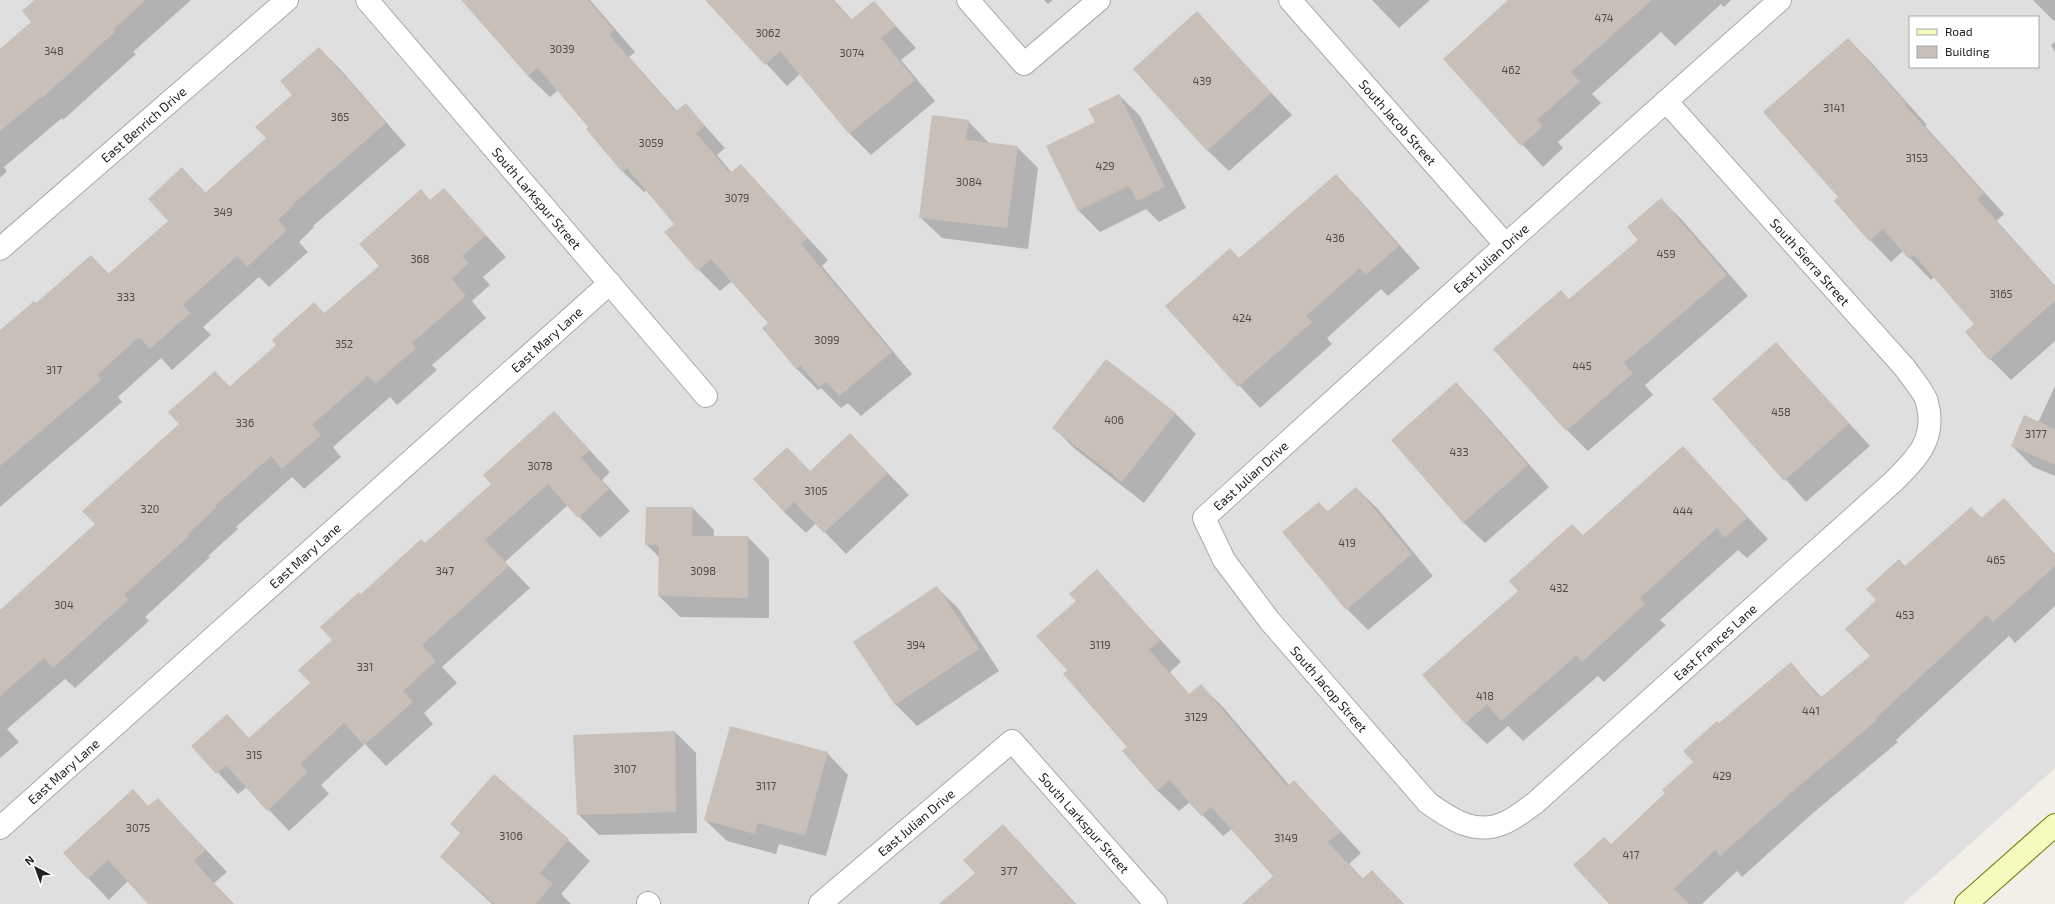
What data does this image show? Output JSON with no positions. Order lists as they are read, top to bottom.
{
  "streets": {
    "street": [
      "South Jacob Street",
      "East Benrich Drive",
      "South Larkspur Street",
      "East Julian Drive",
      "South Sierra Street",
      "East Mary Lane",
      "East Frances Lane",
      "South Jacop Street"
    ]
  },
  "crossings": [
    ["South Jacob Street", "East Julian Drive"],
    ["South Larkspur Street", "East Julian Drive"],
    ["South Larkspur Street", "East Mary Lane"],
    ["East Julian Drive", "South Sierra Street"],
    ["East Julian Drive", "South Jacop Street"],
    ["South Sierra Street", "East Frances Lane"],
    ["East Frances Lane", "South Jacop Street"]
  ],
  "house_numbers": [
    "474",
    "3062",
    "3039",
    "348",
    "3074",
    "462",
    "439",
    "3141",
    "365",
    "3059",
    "3153",
    "429",
    "3084",
    "3079",
    "349",
    "436",
    "459",
    "368",
    "3165",
    "333",
    "424",
    "3099",
    "352",
    "445",
    "317",
    "458",
    "406",
    "336",
    "3177",
    "433",
    "3078",
    "3105",
    "320",
    "444",
    "419",
    "465",
    "347",
    "3098",
    "432",
    "304",
    "453",
    "394",
    "3119",
    "331",
    "418",
    "441",
    "3129",
    "315",
    "3107",
    "429",
    "3117",
    "3075",
    "3106",
    "3149",
    "417",
    "377"
  ],
  "legend": ["Road", "Building"],
  "north": "top left"
}
